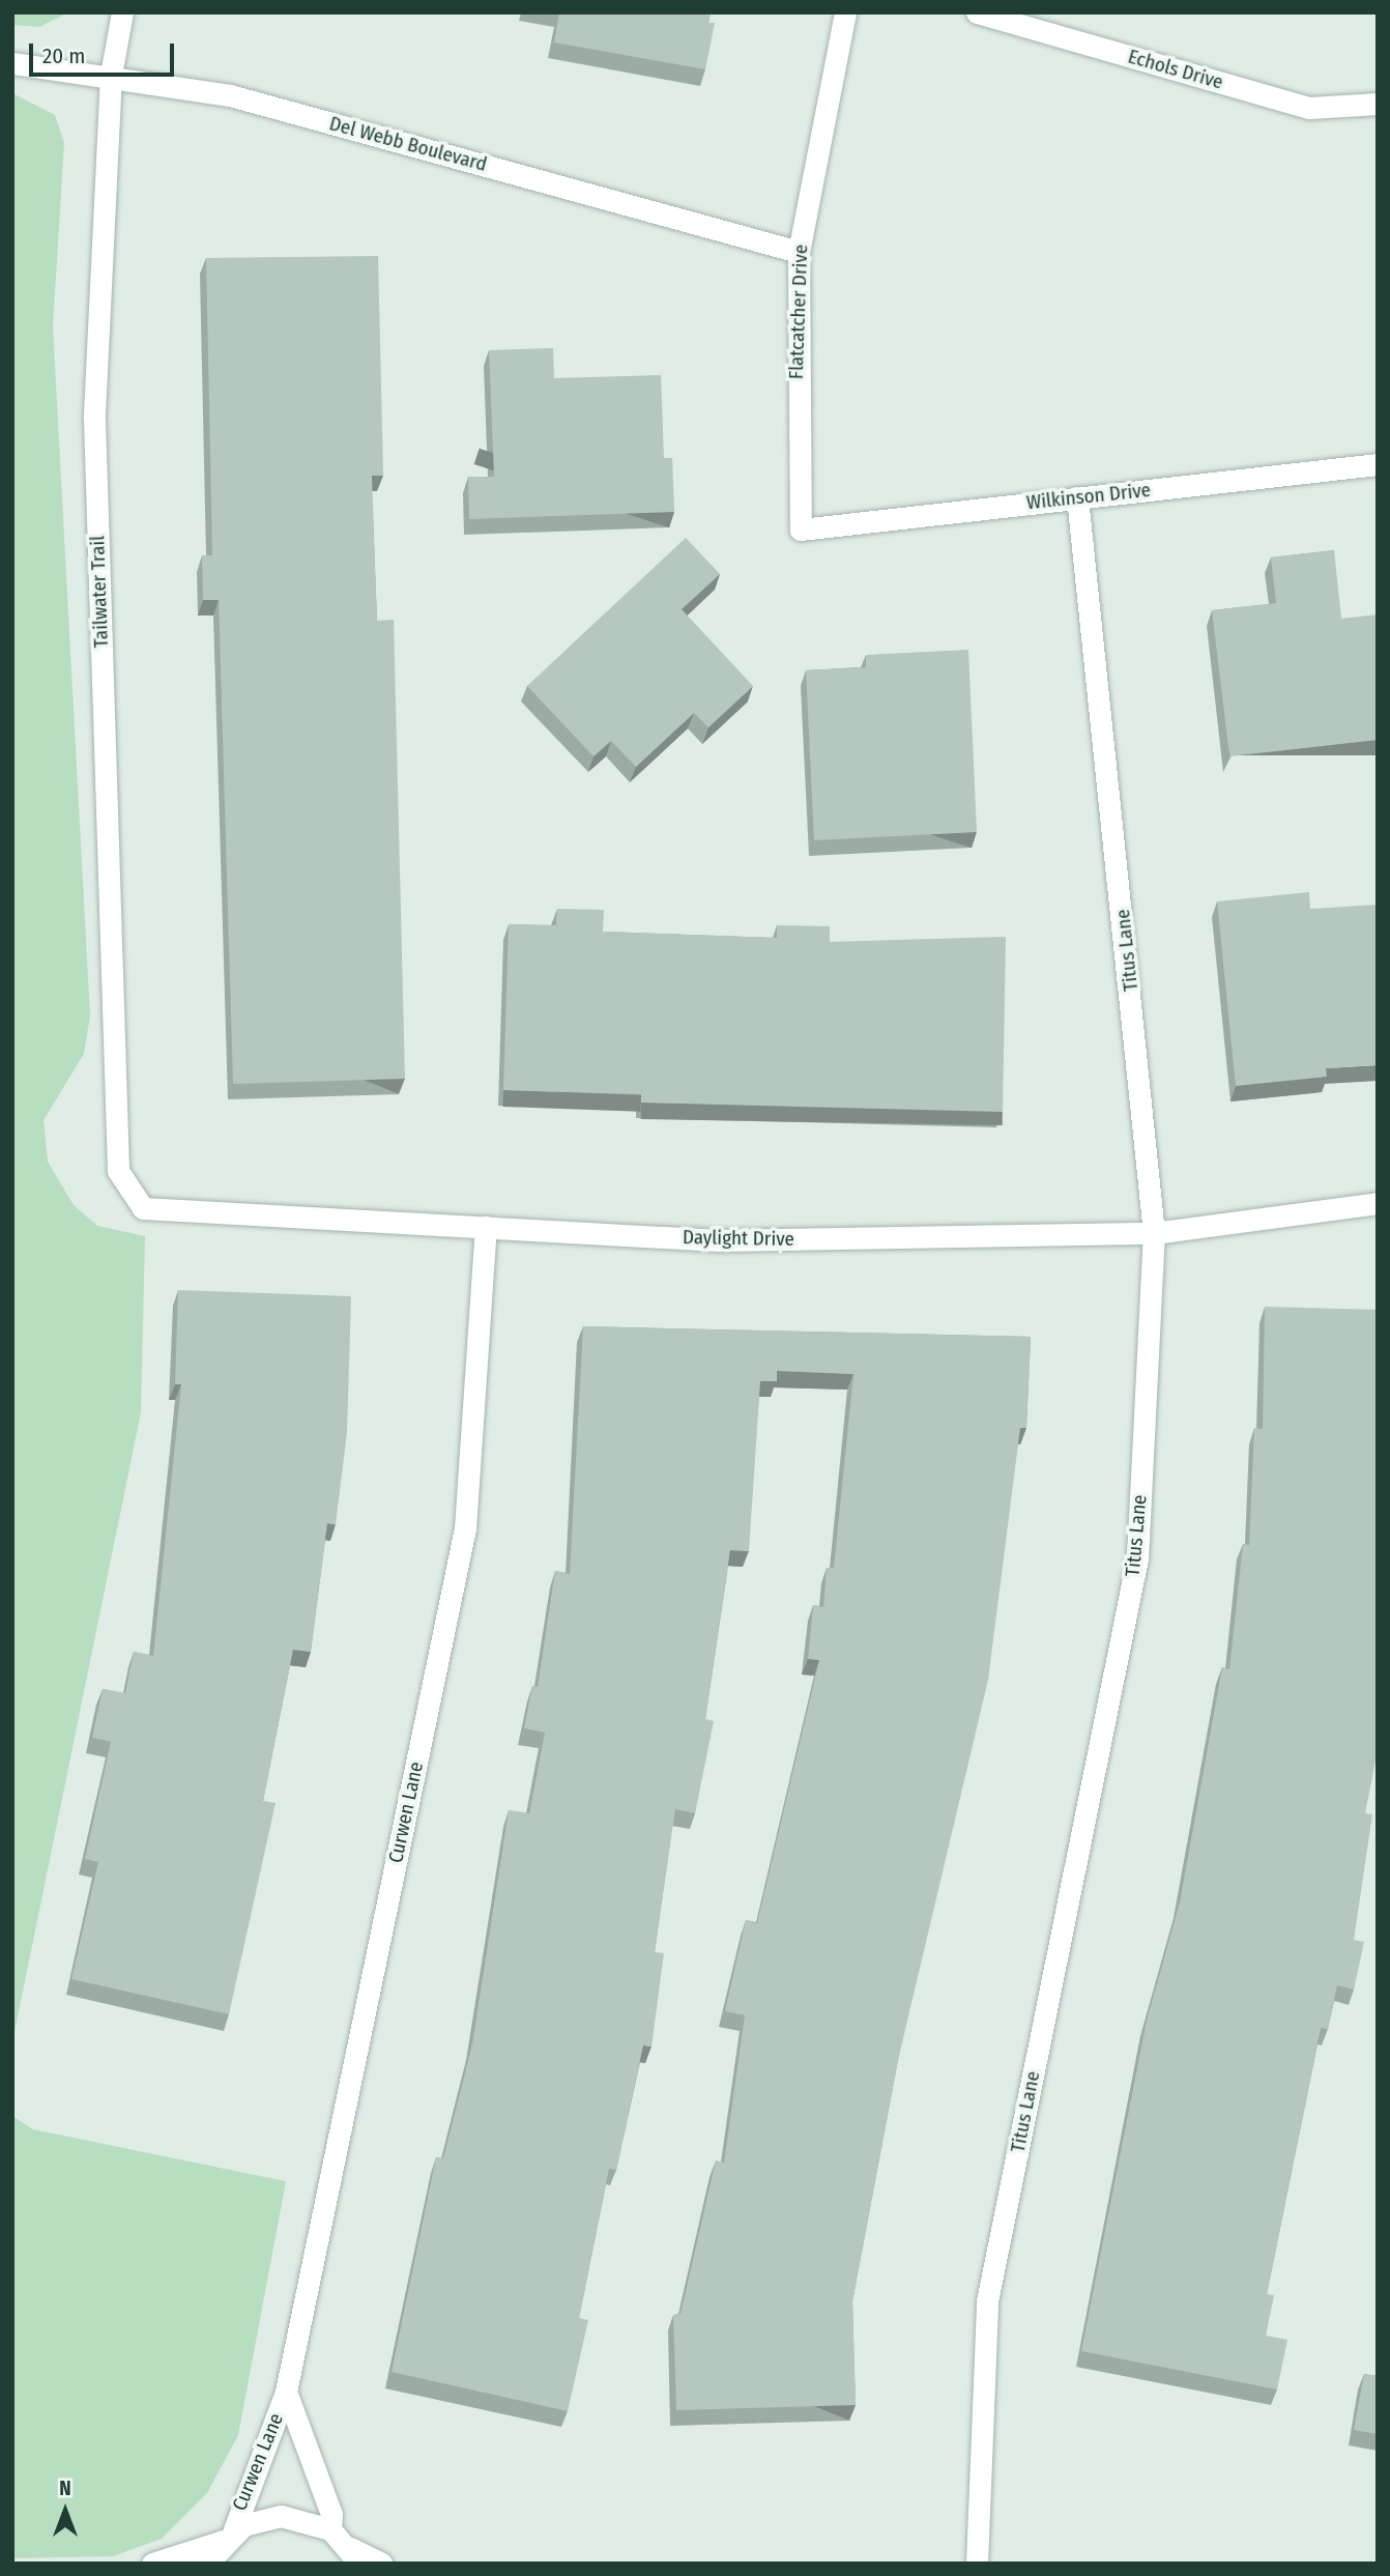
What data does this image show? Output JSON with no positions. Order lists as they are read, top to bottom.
{
  "streets": {
    "street": [
      "Echols Drive",
      "Del Webb Boulevard",
      "Flatcatcher Drive",
      "Wilkinson Drive",
      "Tailwater Trail",
      "Titus Lane",
      "Daylight Drive",
      "Curwen Lane"
    ]
  },
  "crossings": [
    ["Del Webb Boulevard", "Flatcatcher Drive"],
    ["Del Webb Boulevard", "Tailwater Trail"],
    ["Flatcatcher Drive", "Wilkinson Drive"],
    ["Wilkinson Drive", "Titus Lane"],
    ["Tailwater Trail", "Daylight Drive"],
    ["Titus Lane", "Daylight Drive"],
    ["Daylight Drive", "Curwen Lane"]
  ],
  "scale_bar": "20 m",
  "north": "top"
}
